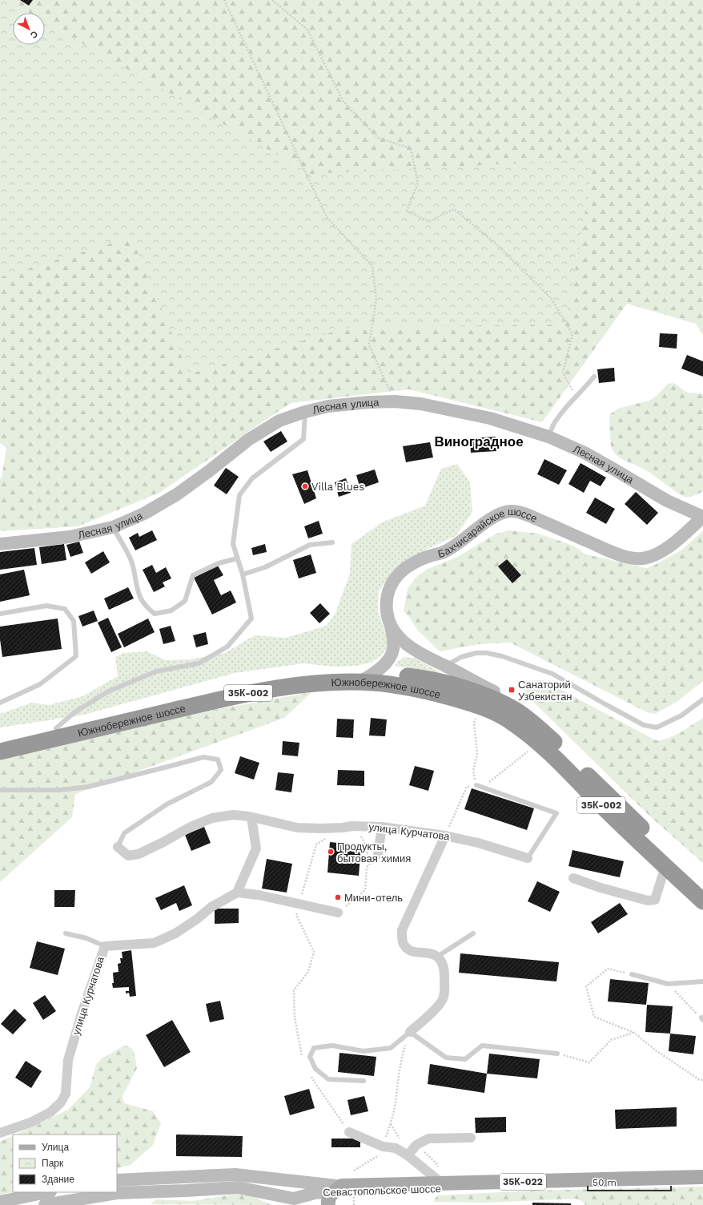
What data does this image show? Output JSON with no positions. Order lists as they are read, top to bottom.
{
  "streets": {
    "highway": ["Южнобережное шоссе", "35К-002"],
    "main road": [
      "Лесная улица",
      "Бахчисарайское шоссе",
      "35К-022",
      "Севастопольское шоссе"
    ],
    "street": ["улица Курчатова"]
  },
  "crossings": [
    ["Лесная улица", "Бахчисарайское шоссе"],
    ["Бахчисарайское шоссе", "Южнобережное шоссе"]
  ],
  "districts": ["Виноградное"],
  "places": {
    "other": ["Villa Blues", "Продукты, бытовая химия", "Мини-отель"],
    "transit": ["Санаторий Узбекистан"]
  },
  "legend": ["Улица", "Парк", "Здание"],
  "scale_bar": "50 m",
  "north": "bottom right"
}
